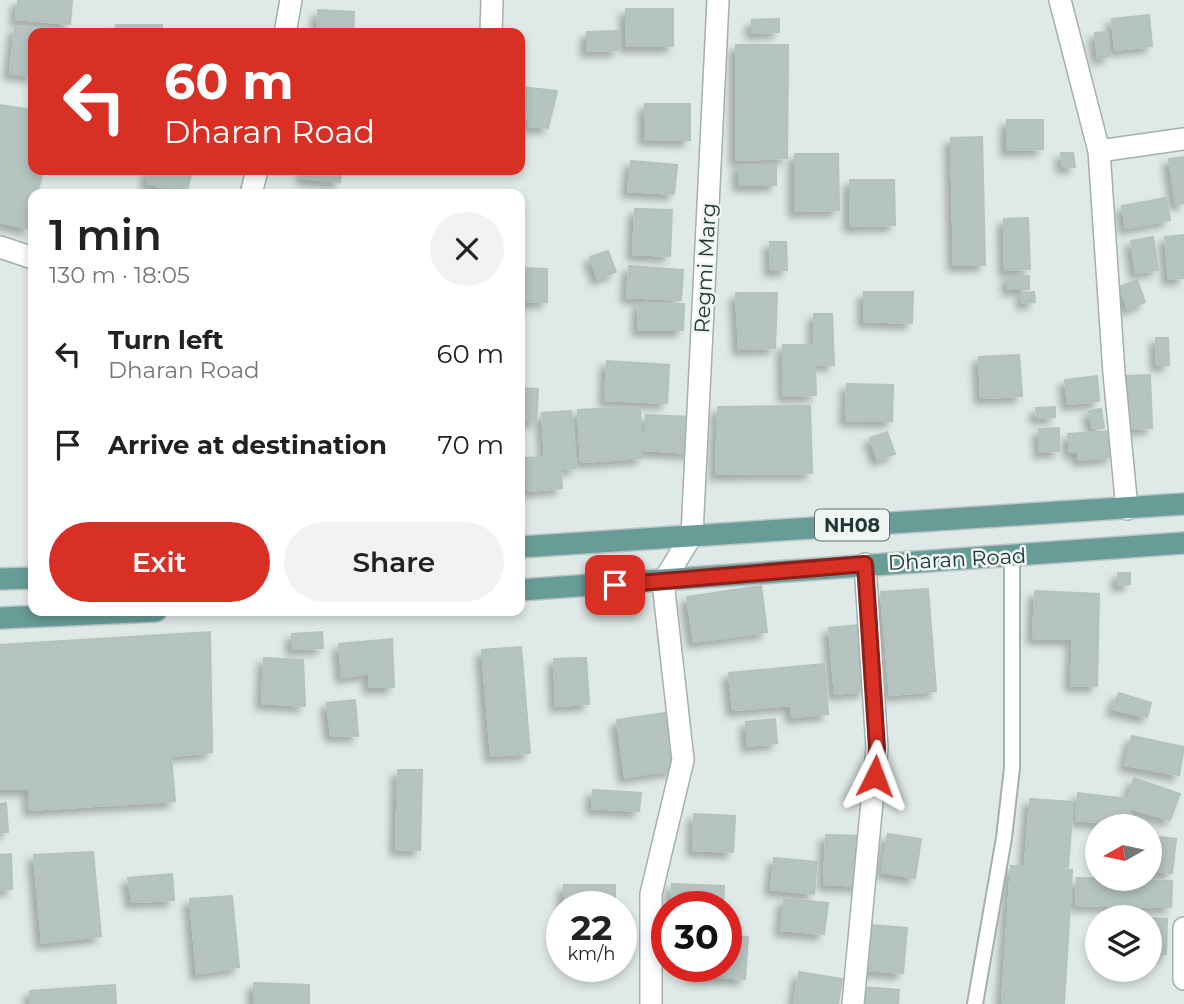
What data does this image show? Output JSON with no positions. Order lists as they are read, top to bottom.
{
  "streets": {
    "main road": ["NH08", "Dharan Road"],
    "street": ["Regmi Marg"]
  },
  "crossings": [
    ["Regmi Marg", "Dharan Road"]
  ],
  "north": "left",
  "page": {
    "turn": ["60 m", "Dharan Road"],
    "heading": ["1 min", "130 m · 18:05"],
    "list": [
      {
        "name": "Turn left",
        "note": "Dharan Road",
        "value": "60 m"
      },
      {
        "name": "Arrive at destination",
        "value": "70 m"
      }
    ],
    "buttons": ["Exit", "Share"],
    "speed": "22 km/h",
    "limit": "30"
  }
}
